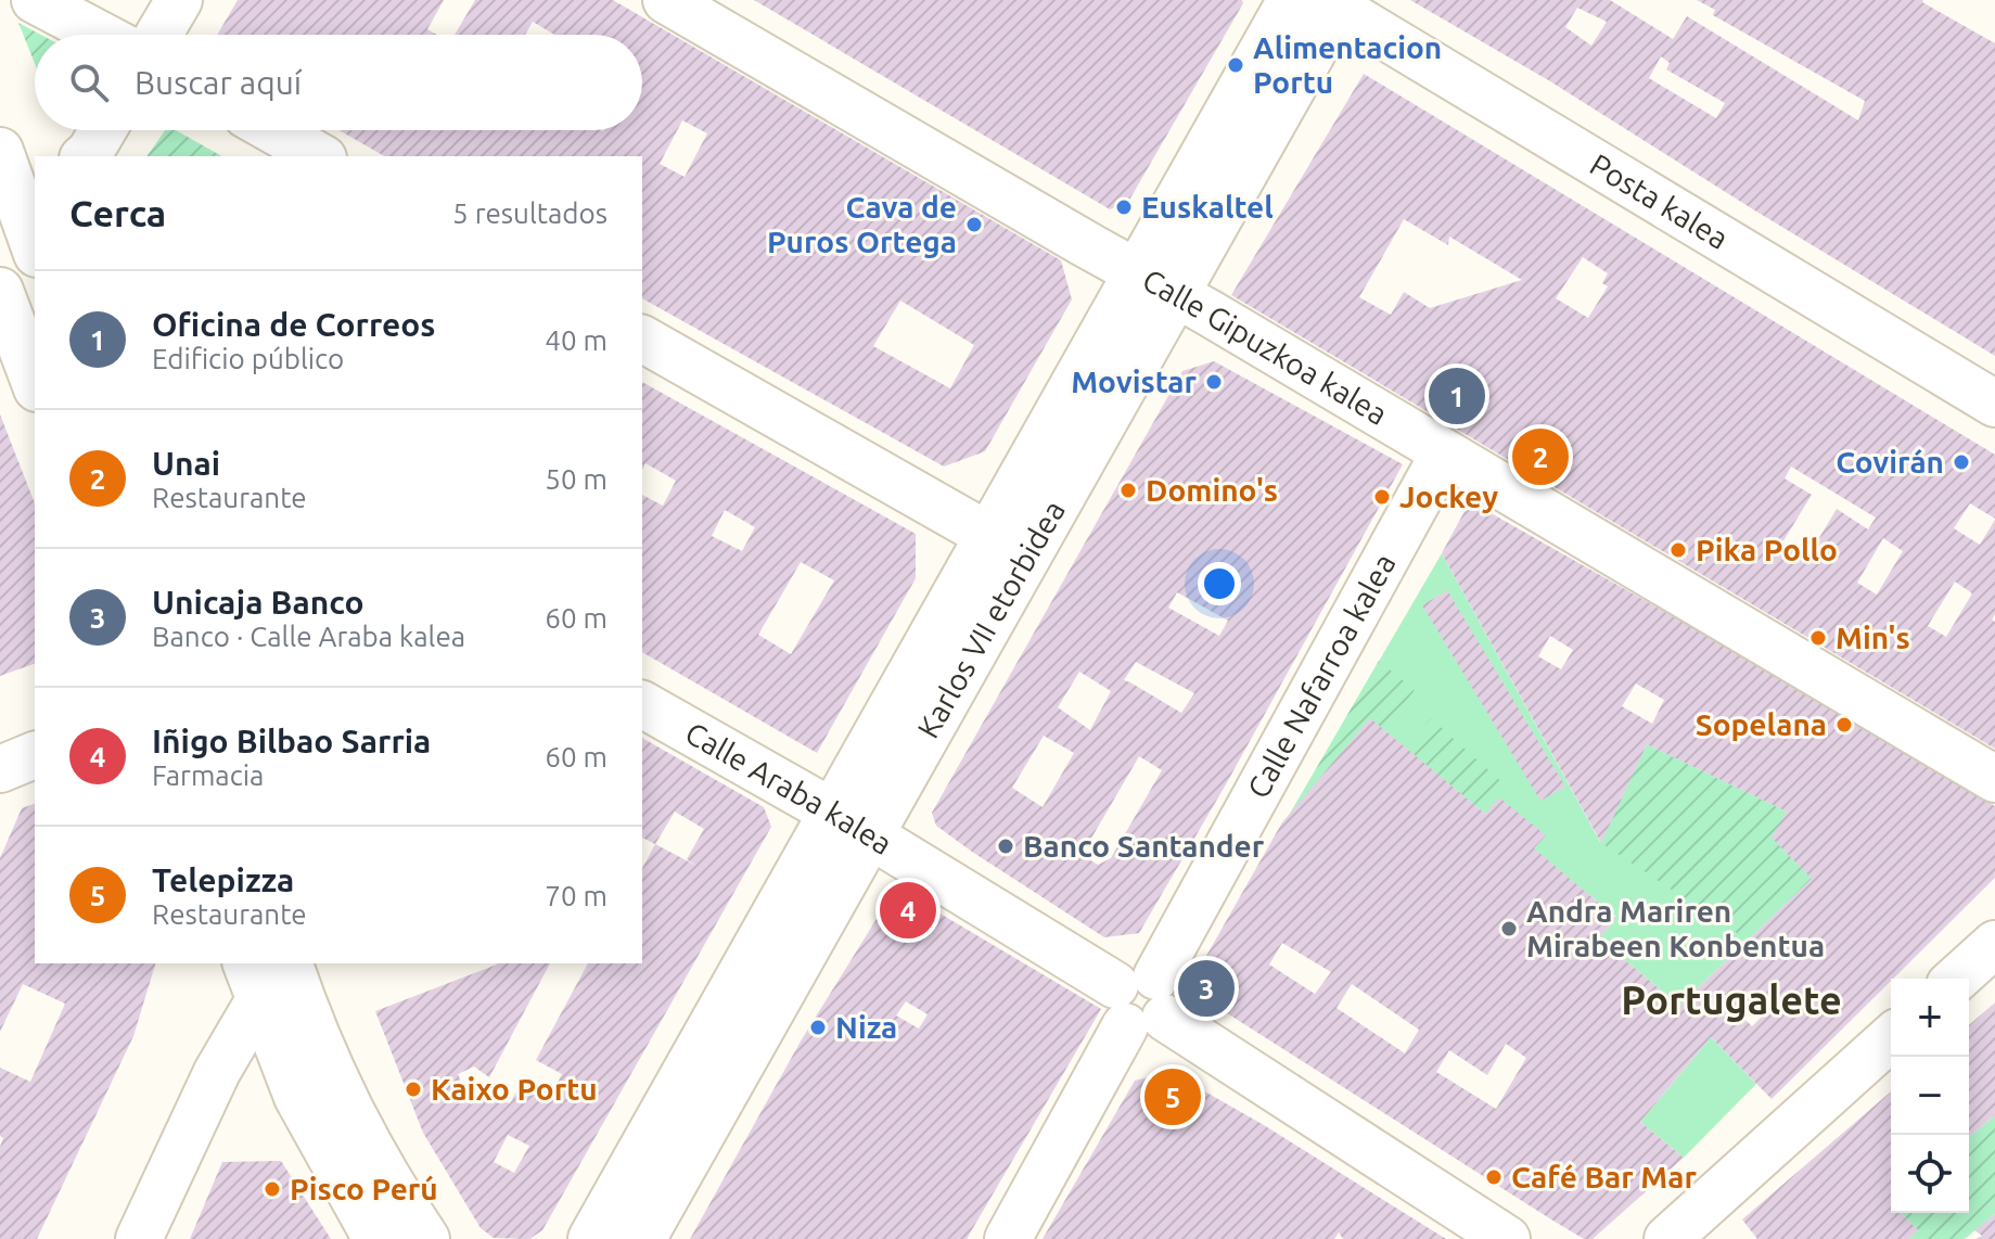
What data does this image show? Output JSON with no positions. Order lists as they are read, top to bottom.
{
  "streets": {
    "street": [
      "Posta kalea",
      "Calle Gipuzkoa kalea",
      "Karlos VII etorbidea",
      "Calle Nafarroa kalea",
      "Calle Araba kalea"
    ]
  },
  "crossings": [
    ["Posta kalea", "Karlos VII etorbidea"],
    ["Calle Gipuzkoa kalea", "Karlos VII etorbidea"],
    ["Karlos VII etorbidea", "Calle Araba kalea"],
    ["Calle Nafarroa kalea", "Calle Araba kalea"]
  ],
  "districts": ["Portugalete"],
  "places": [
    "Alimentacion Portu",
    "Euskaltel",
    "Cava de Puros Ortega",
    "Movistar",
    "Covirán",
    "Domino's",
    "Jockey",
    "Pika Pollo",
    "Min's",
    "Sopelana",
    "Banco Santander",
    "Andra Mariren Mirabeen Konbentua",
    "Niza",
    "Kaixo Portu",
    "Café Bar Mar",
    "Pisco Perú"
  ],
  "page": {
    "search": "Buscar aquí",
    "heading": ["Cerca", "5 resultados"],
    "list": [
      {
        "mark": "1",
        "name": "Oficina de Correos",
        "note": "Edificio público",
        "value": "40 m"
      },
      {
        "mark": "2",
        "name": "Unai",
        "note": "Restaurante",
        "value": "50 m"
      },
      {
        "mark": "3",
        "name": "Unicaja Banco",
        "note": "Banco · Calle Araba kalea",
        "value": "60 m"
      },
      {
        "mark": "4",
        "name": "Iñigo Bilbao Sarria",
        "note": "Farmacia",
        "value": "60 m"
      },
      {
        "mark": "5",
        "name": "Telepizza",
        "note": "Restaurante",
        "value": "70 m"
      }
    ],
    "pins": [
      "1",
      "2",
      "4",
      "3",
      "5"
    ],
    "map_buttons": ["+", "−"]
  }
}
